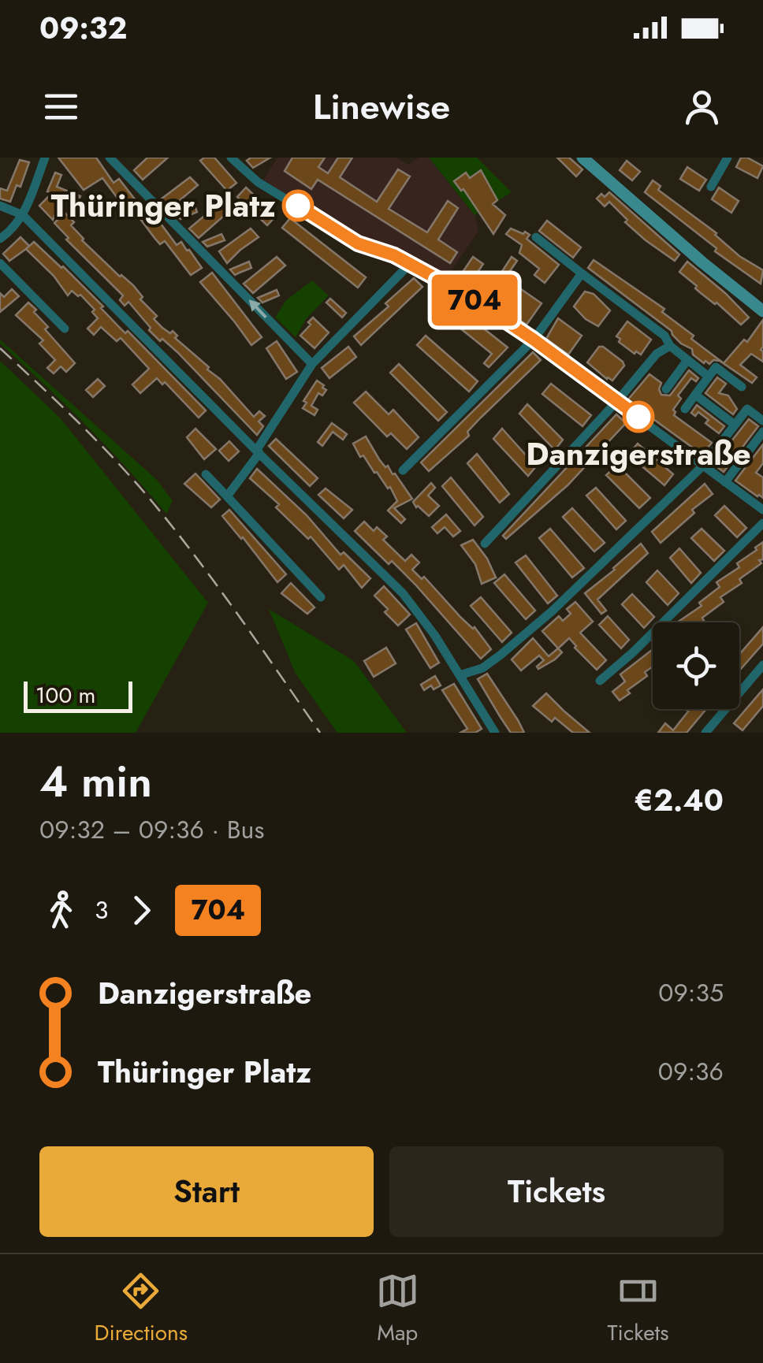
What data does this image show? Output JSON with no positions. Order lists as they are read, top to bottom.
{
  "places": ["Thüringer Platz", "Danzigerstraße"],
  "lines": ["bus line 704"],
  "scale_bar": "100 m",
  "page": {
    "status": "09:32",
    "header": "Linewise",
    "on_map": "704",
    "scale": "100 m",
    "heading": ["4 min", "09:32 – 09:36 · Bus", "€2.40"],
    "legs": ["3", "704"],
    "list": [
      {
        "name": "Danzigerstraße",
        "value": "09:35"
      },
      {
        "name": "Thüringer Platz",
        "value": "09:36"
      }
    ],
    "buttons": ["Start", "Tickets"],
    "tabs": ["Directions", "Map", "Tickets"]
  }
}
